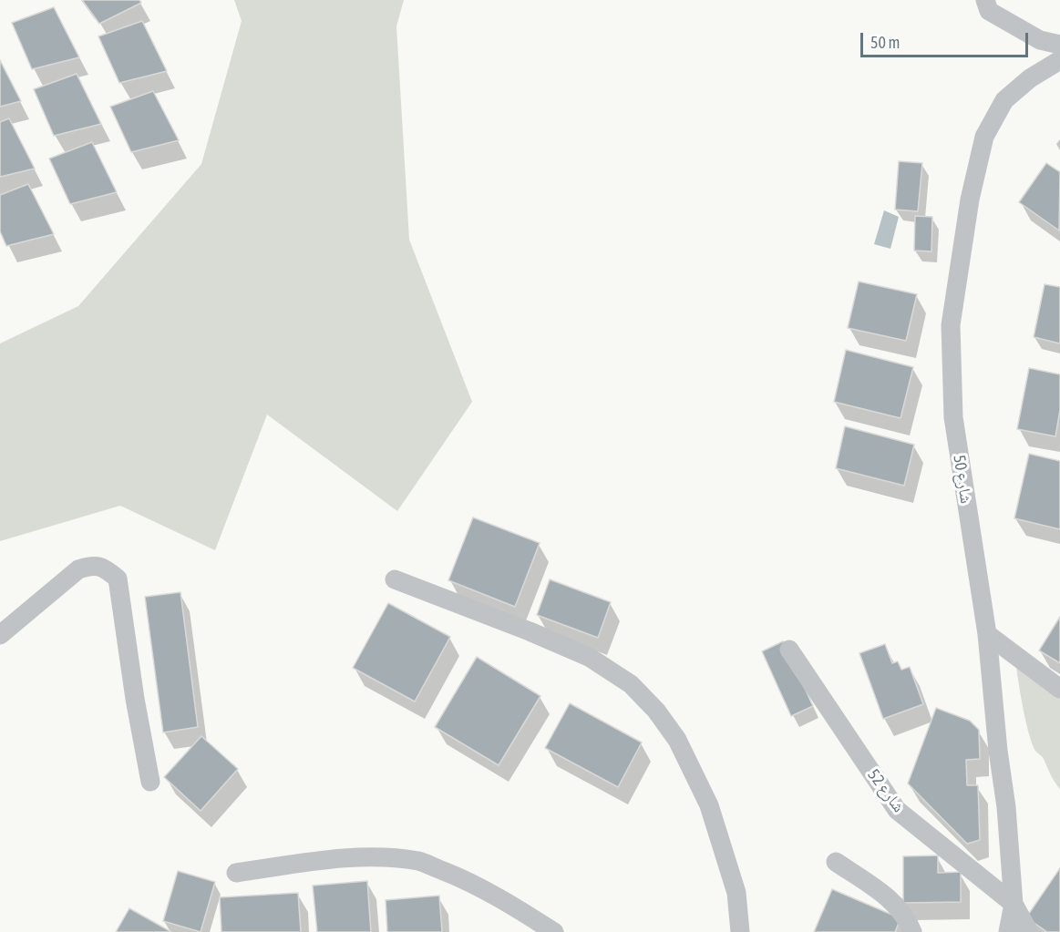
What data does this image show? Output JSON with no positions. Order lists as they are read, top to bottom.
{
  "streets": {
    "street": ["شارع 50", "شارع 52"]
  },
  "crossings": [
    ["شارع 50", "شارع 52"]
  ],
  "scale_bar": "50 m"
}
